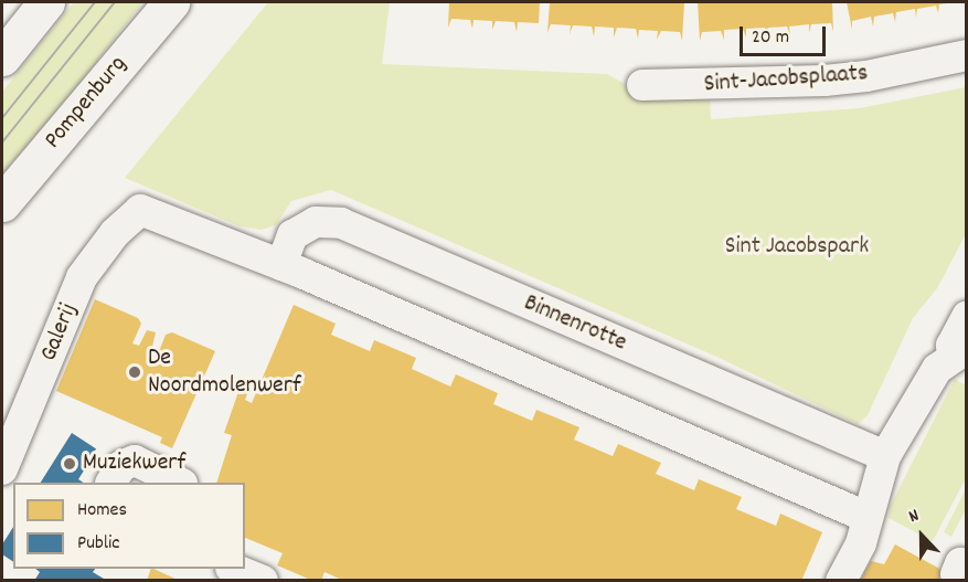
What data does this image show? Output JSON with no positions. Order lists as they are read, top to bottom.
{
  "streets": {
    "main road": ["Pompenburg"],
    "street": ["Sint-Jacobsplaats", "Binnenrotte", "Galerij"]
  },
  "crossings": [
    ["Binnenrotte", "Galerij"]
  ],
  "parks": ["Sint Jacobspark"],
  "places": ["De Noordmolenwerf", "Muziekwerf"],
  "legend": ["Homes", "Public"],
  "scale_bar": "20 m",
  "north": "top"
}
